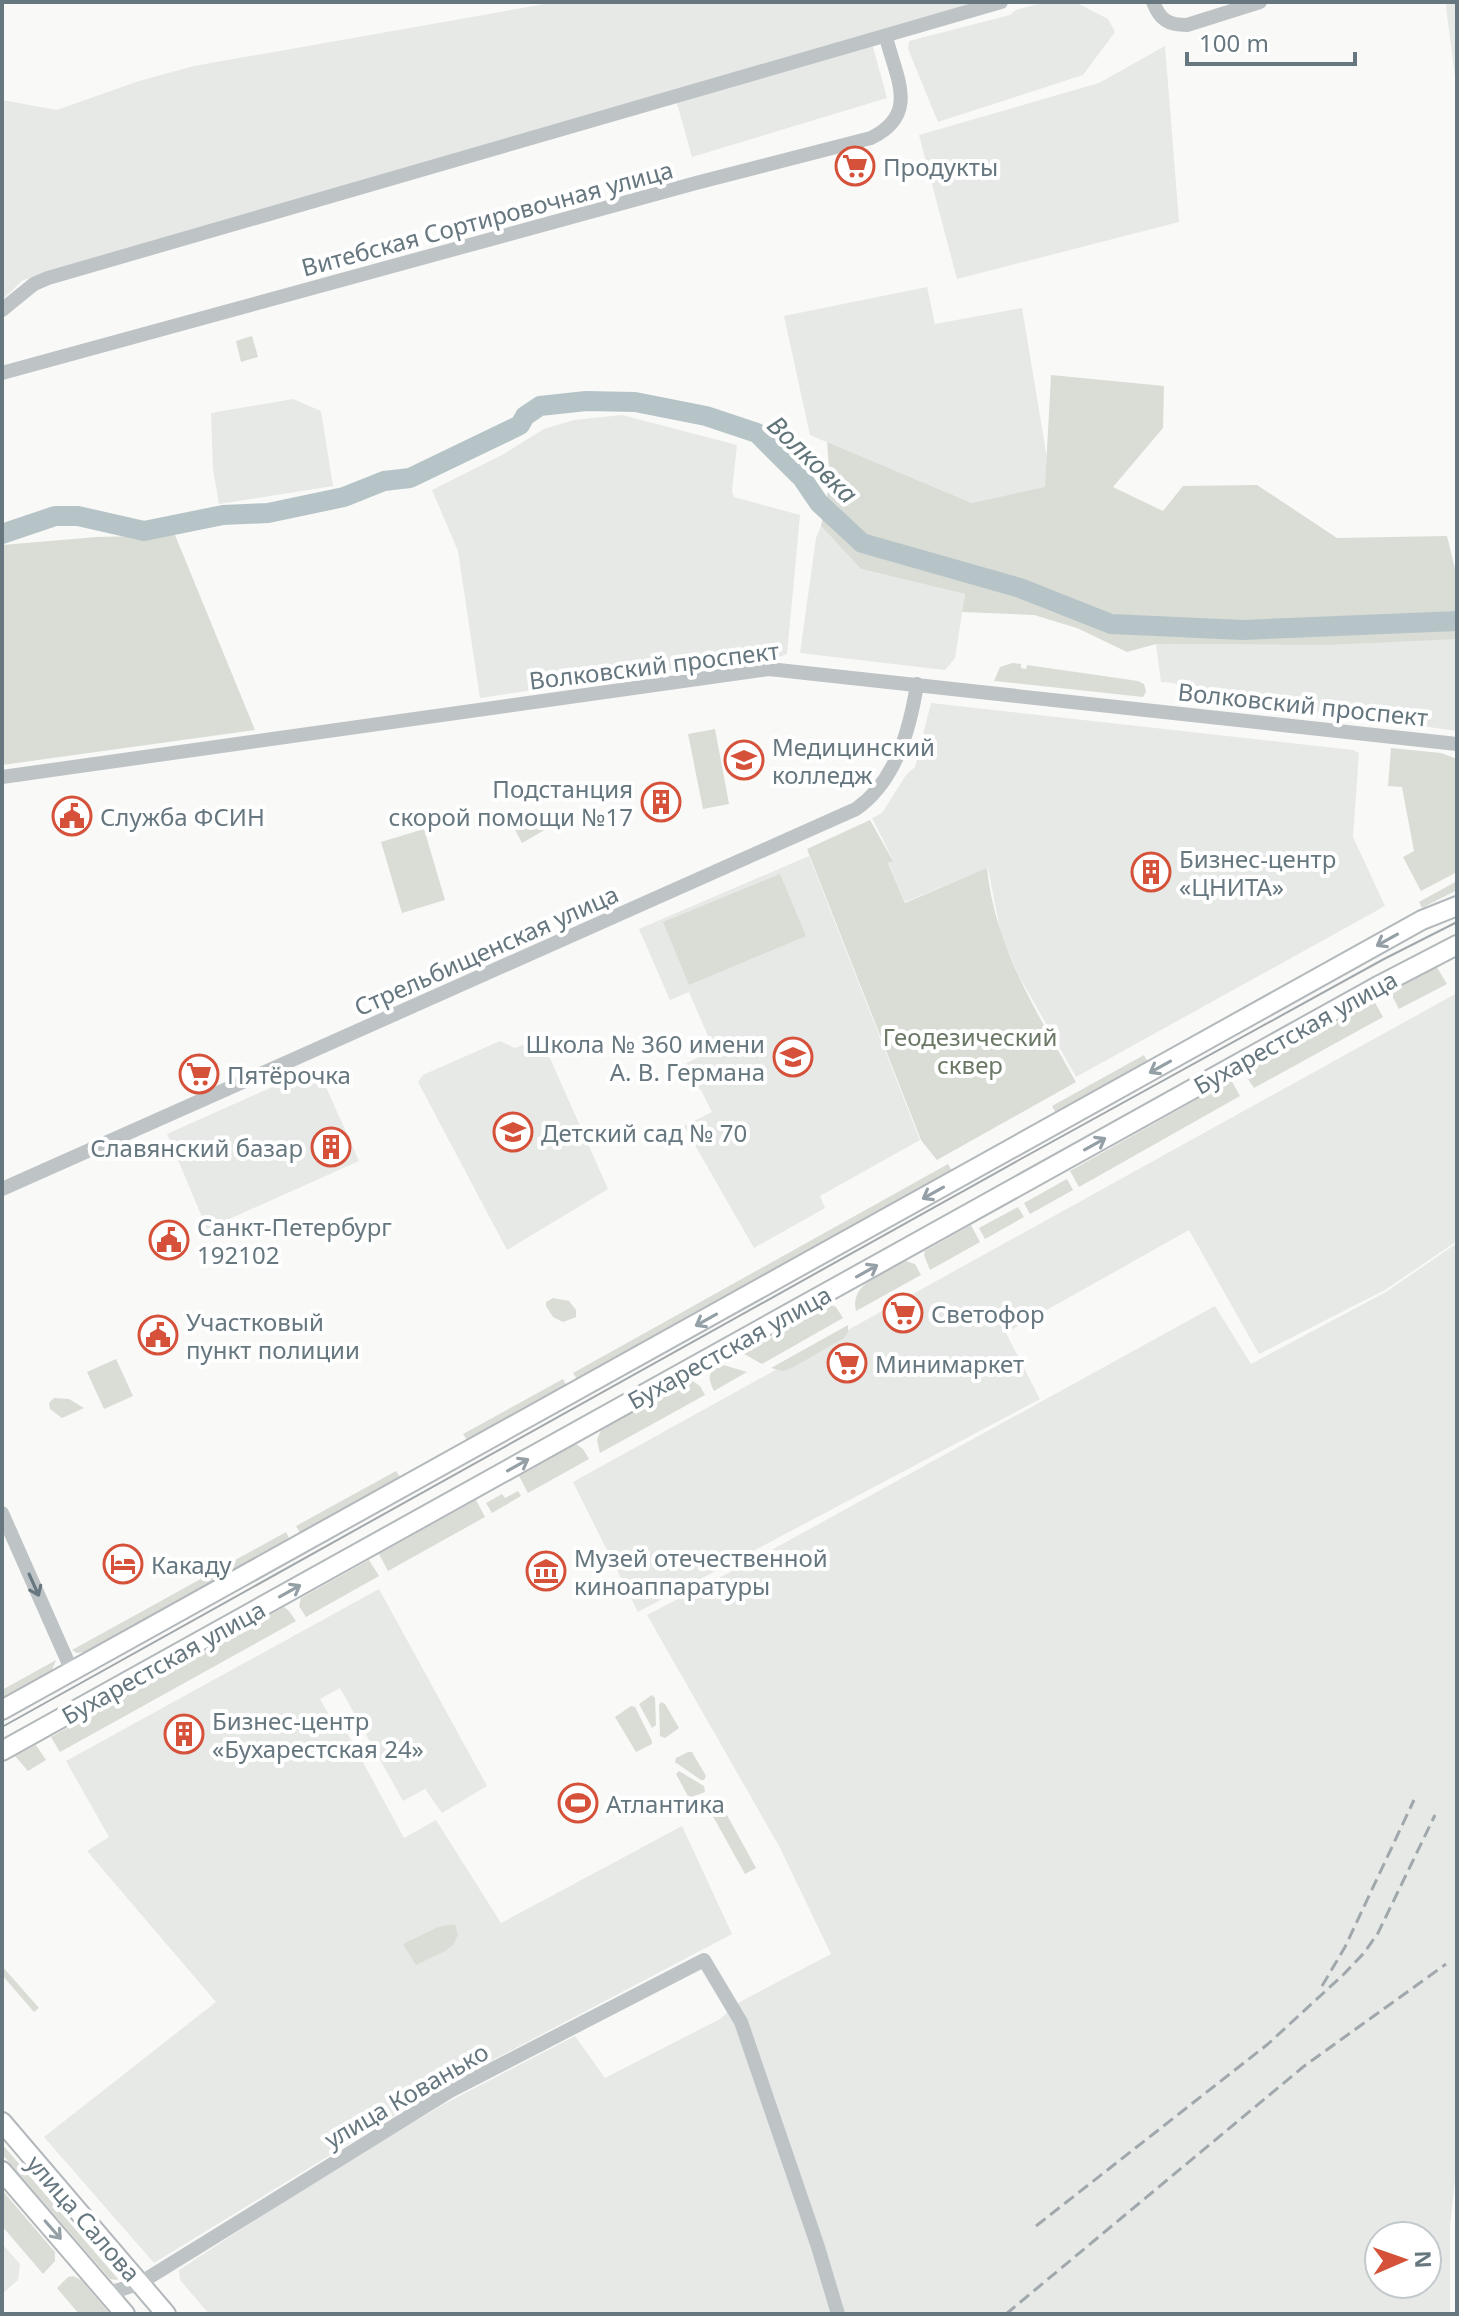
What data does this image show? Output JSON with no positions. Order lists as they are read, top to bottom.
{
  "streets": {
    "main road": ["Бухарестская улица", "улица Салова"],
    "street": [
      "Витебская Сортировочная улица",
      "Волковский проспект",
      "Стрельбищенская улица",
      "улица Кованько"
    ]
  },
  "crossings": [
    ["Волковский проспект", "Стрельбищенская улица"],
    ["улица Кованько", "улица Салова"]
  ],
  "water": ["Волковка"],
  "parks": ["Геодезический сквер"],
  "places": {
    "supermarket": [
      "Продукты",
      "Пятёрочка",
      "Светофор",
      "Минимаркет"
    ],
    "school or university": ["Медицинский колледж", "Школа № 360 имени А. В. Германа", "Детский сад № 70"],
    "building": [
      "Подстанция скорой помощи №17",
      "Бизнес-центр «ЦНИТА»",
      "Славянский базар",
      "Бизнес-центр «Бухарестская 24»"
    ],
    "public building": ["Служба ФСИН", "Санкт-Петербург 192102", "Участковый пункт полиции"],
    "hotel": ["Какаду"],
    "museum": ["Музей отечественной киноаппаратуры"],
    "sports": ["Атлантика"]
  },
  "scale_bar": "100 m",
  "north": "right"
}
